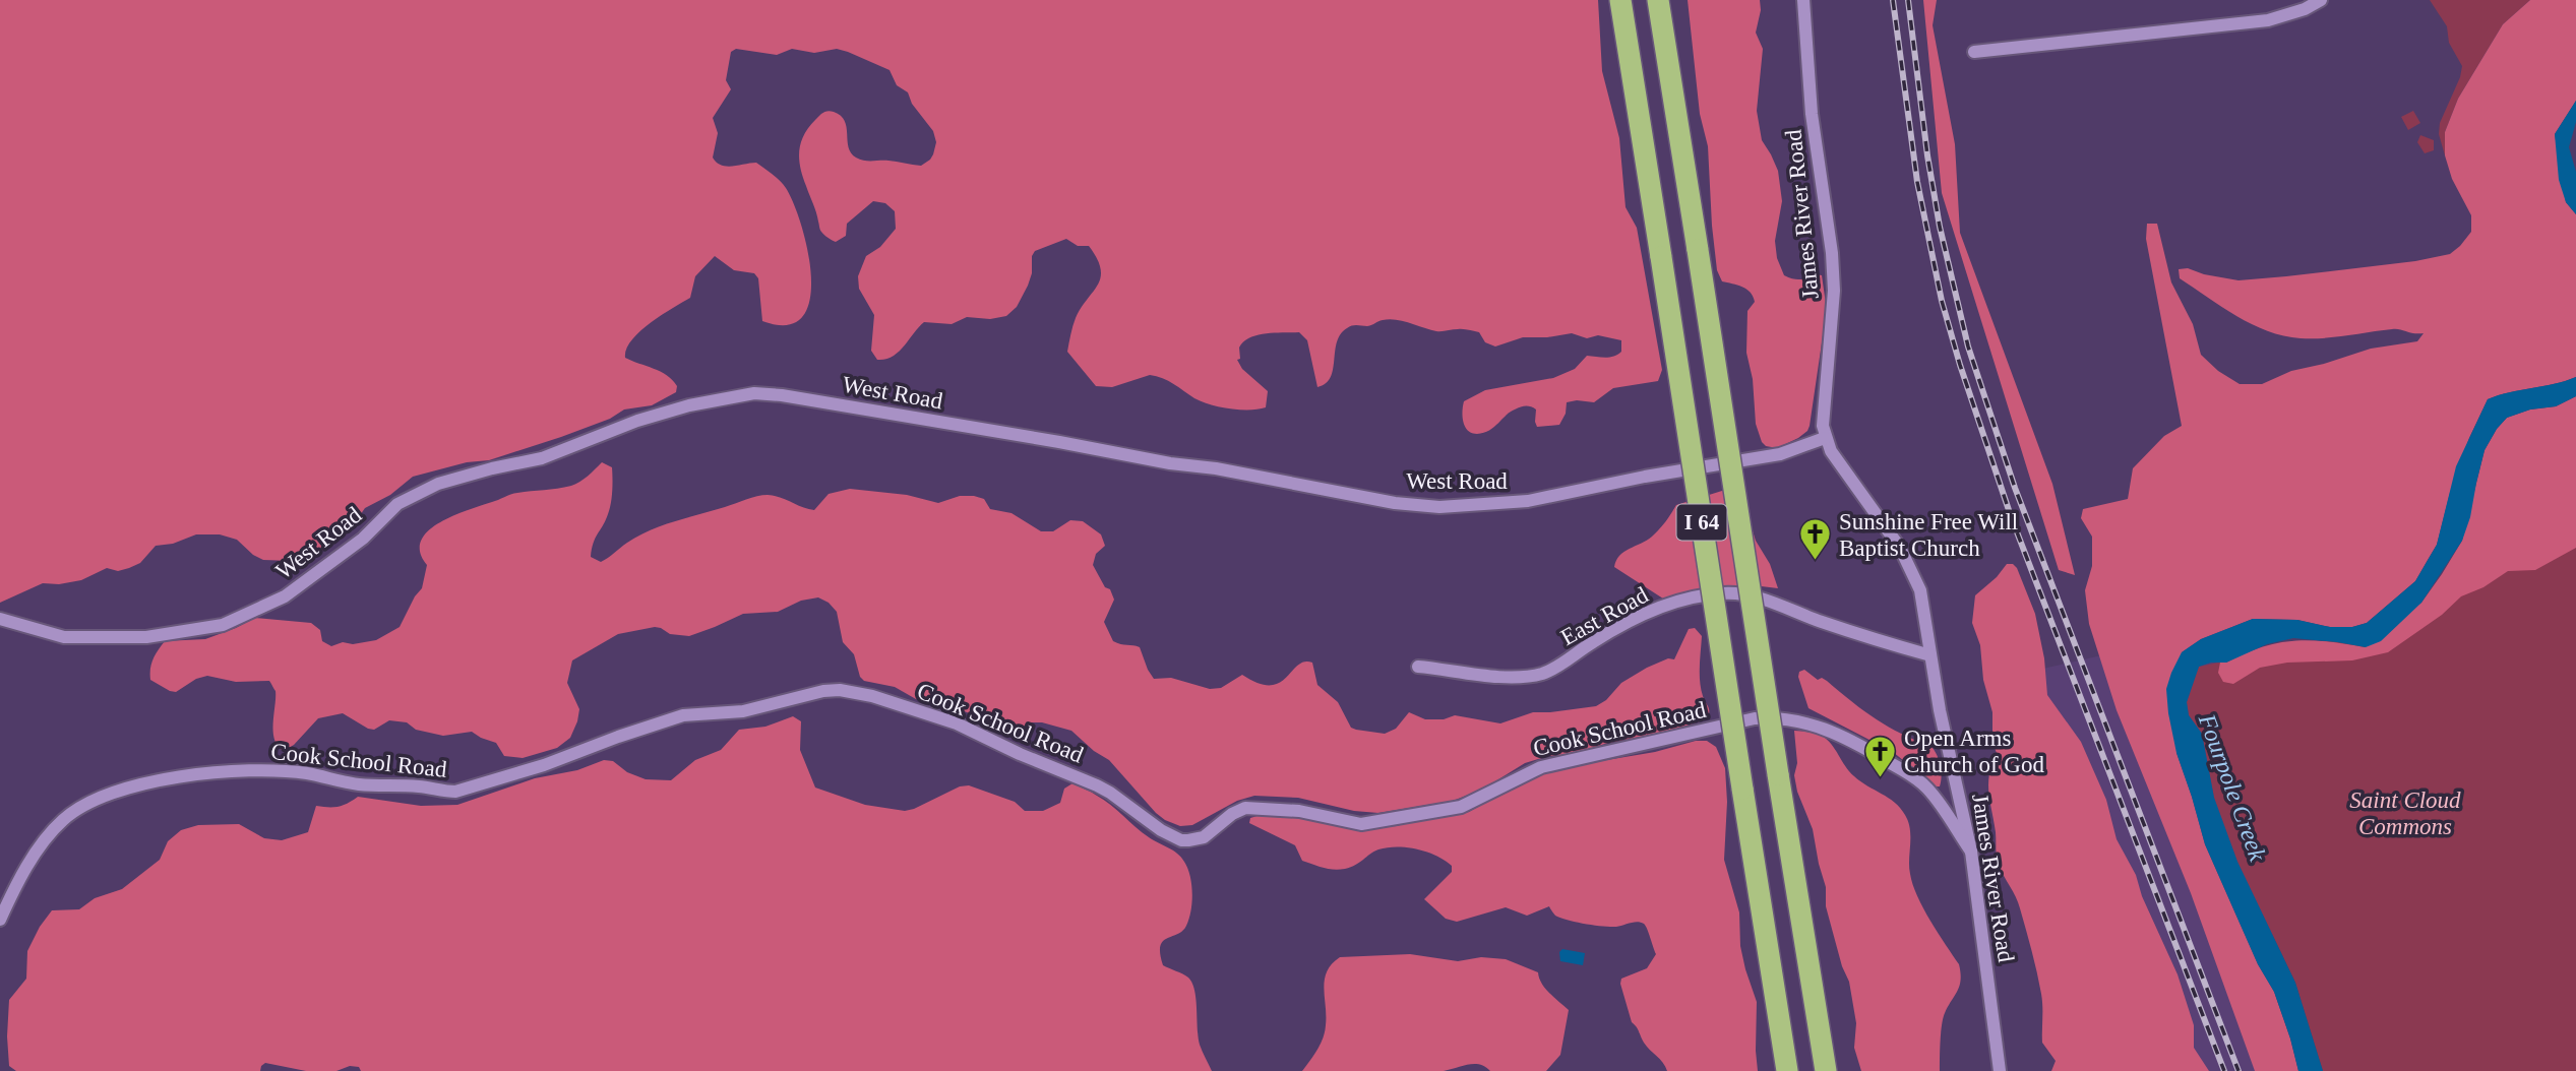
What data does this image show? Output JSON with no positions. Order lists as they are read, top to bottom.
{
  "streets": {
    "highway": ["I 64"],
    "street": [
      "James River Road",
      "West Road",
      "East Road",
      "Cook School Road"
    ]
  },
  "crossings": [
    ["James River Road", "West Road"],
    ["James River Road", "East Road"],
    ["James River Road", "Cook School Road"]
  ],
  "water": ["Fourpole Creek"],
  "parks": ["Saint Cloud Commons"],
  "places": {
    "church": ["Sunshine Free Will Baptist Church", "Open Arms Church of God"]
  }
}
